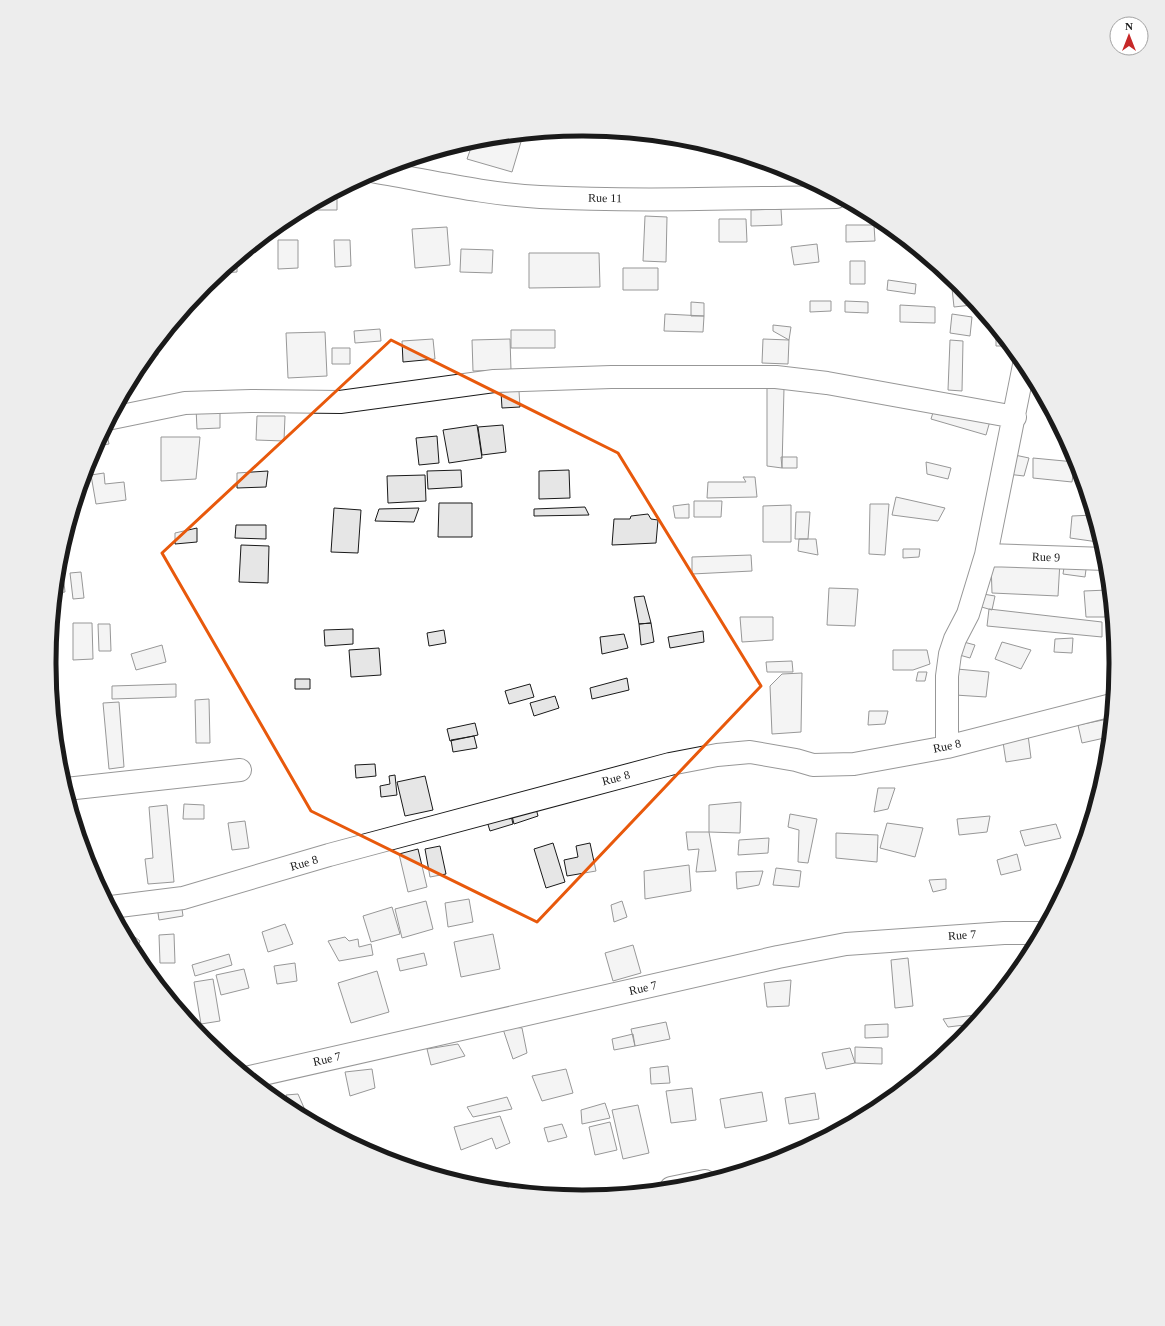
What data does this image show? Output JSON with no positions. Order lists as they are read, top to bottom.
{
  "streets": {
    "street": [
      "Rue 11",
      "Rue 9",
      "Rue 8",
      "Rue 7"
    ]
  },
  "north": "top"
}
